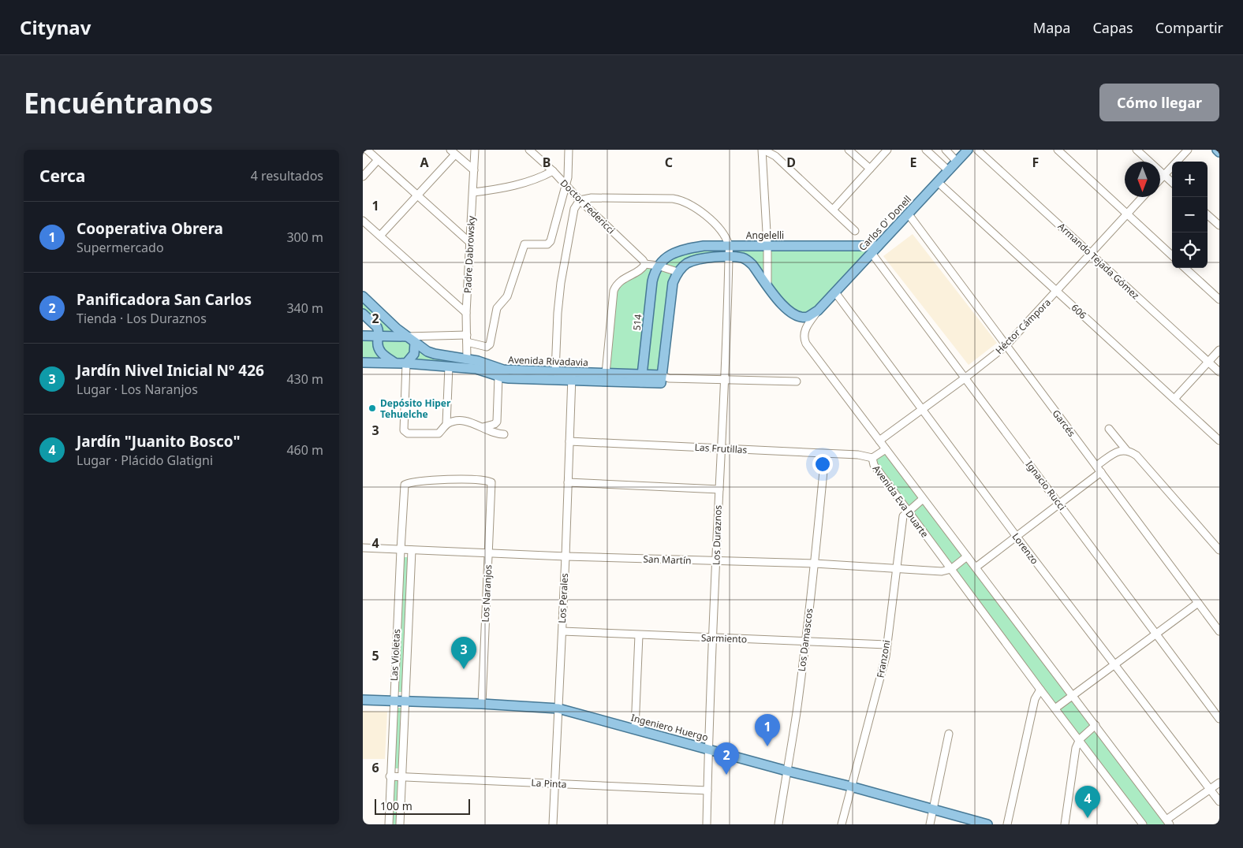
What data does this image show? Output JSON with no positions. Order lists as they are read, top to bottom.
{
  "streets": {
    "main road": [
      "Carlos O' Donell",
      "Angelelli",
      "514",
      "Avenida Rivadavia",
      "Ingeniero Huergo"
    ],
    "street": [
      "Doctor Federicci",
      "Padre Dabrowsky",
      "Armando Tejada Gómez",
      "606",
      "Héctor Cámpora",
      "Garcés",
      "Las Frutillas",
      "Ignacio Rucci",
      "Avenida Eva Duarte",
      "Los Duraznos",
      "Lorenzo",
      "San Martín",
      "Los Naranjos",
      "Los Perales",
      "Sarmiento",
      "Los Damascos",
      "Las Violetas",
      "Franzoni",
      "La Pinta"
    ]
  },
  "crossings": [
    ["Carlos O' Donell", "Angelelli"],
    ["Carlos O' Donell", "606"],
    ["Carlos O' Donell", "Garcés"],
    ["Carlos O' Donell", "Ignacio Rucci"],
    ["Carlos O' Donell", "Lorenzo"],
    ["Angelelli", "514"],
    ["Angelelli", "Los Duraznos"],
    ["Padre Dabrowsky", "Avenida Rivadavia"],
    ["Armando Tejada Gómez", "Héctor Cámpora"],
    ["606", "Héctor Cámpora"],
    ["514", "Avenida Rivadavia"],
    ["Héctor Cámpora", "Garcés"],
    ["Héctor Cámpora", "Ignacio Rucci"],
    ["Héctor Cámpora", "Lorenzo"],
    ["Avenida Rivadavia", "Los Duraznos"],
    ["Avenida Rivadavia", "Los Perales"],
    ["Las Frutillas", "Avenida Eva Duarte"],
    ["Las Frutillas", "Los Duraznos"],
    ["Las Frutillas", "Los Perales"],
    ["Las Frutillas", "Los Damascos"],
    ["Avenida Eva Duarte", "San Martín"],
    ["Avenida Eva Duarte", "Franzoni"],
    ["Los Duraznos", "San Martín"],
    ["Los Duraznos", "Sarmiento"],
    ["Los Duraznos", "Ingeniero Huergo"],
    ["Los Duraznos", "La Pinta"],
    ["San Martín", "Los Naranjos"],
    ["San Martín", "Los Perales"],
    ["San Martín", "Los Damascos"],
    ["San Martín", "Las Violetas"],
    ["San Martín", "Franzoni"],
    ["Los Naranjos", "Las Violetas"],
    ["Los Naranjos", "Ingeniero Huergo"],
    ["Los Perales", "Sarmiento"],
    ["Los Perales", "Ingeniero Huergo"],
    ["Los Perales", "La Pinta"],
    ["Sarmiento", "Los Damascos"],
    ["Sarmiento", "Franzoni"],
    ["Los Damascos", "Ingeniero Huergo"],
    ["Las Violetas", "Ingeniero Huergo"],
    ["Las Violetas", "La Pinta"],
    ["Franzoni", "Ingeniero Huergo"]
  ],
  "places": ["Depósito Hiper Tehuelche"],
  "scale_bar": "100 m",
  "north": "bottom",
  "page": {
    "header": "Citynav",
    "nav": ["Mapa", "Capas", "Compartir"],
    "buttons": "Cómo llegar",
    "title": "Encuéntranos",
    "heading": ["Cerca", "4 resultados"],
    "map_buttons": ["+", "−"],
    "list": [
      {
        "mark": "1",
        "name": "Cooperativa Obrera",
        "note": "Supermercado",
        "value": "300 m"
      },
      {
        "mark": "2",
        "name": "Panificadora San Carlos",
        "note": "Tienda · Los Duraznos",
        "value": "340 m"
      },
      {
        "mark": "3",
        "name": "Jardín Nivel Inicial Nº 426",
        "note": "Lugar · Los Naranjos",
        "value": "430 m"
      },
      {
        "mark": "4",
        "name": "Jardín \"Juanito Bosco\"",
        "note": "Lugar · Plácido Glatigni",
        "value": "460 m"
      }
    ],
    "pins": [
      "3",
      "1",
      "2",
      "4"
    ],
    "scale": "100 m"
  },
  "grid": {
    "columns": [
      "A",
      "B",
      "C",
      "D",
      "E",
      "F"
    ],
    "rows": [
      "1",
      "2",
      "3",
      "4",
      "5",
      "6"
    ]
  }
}
